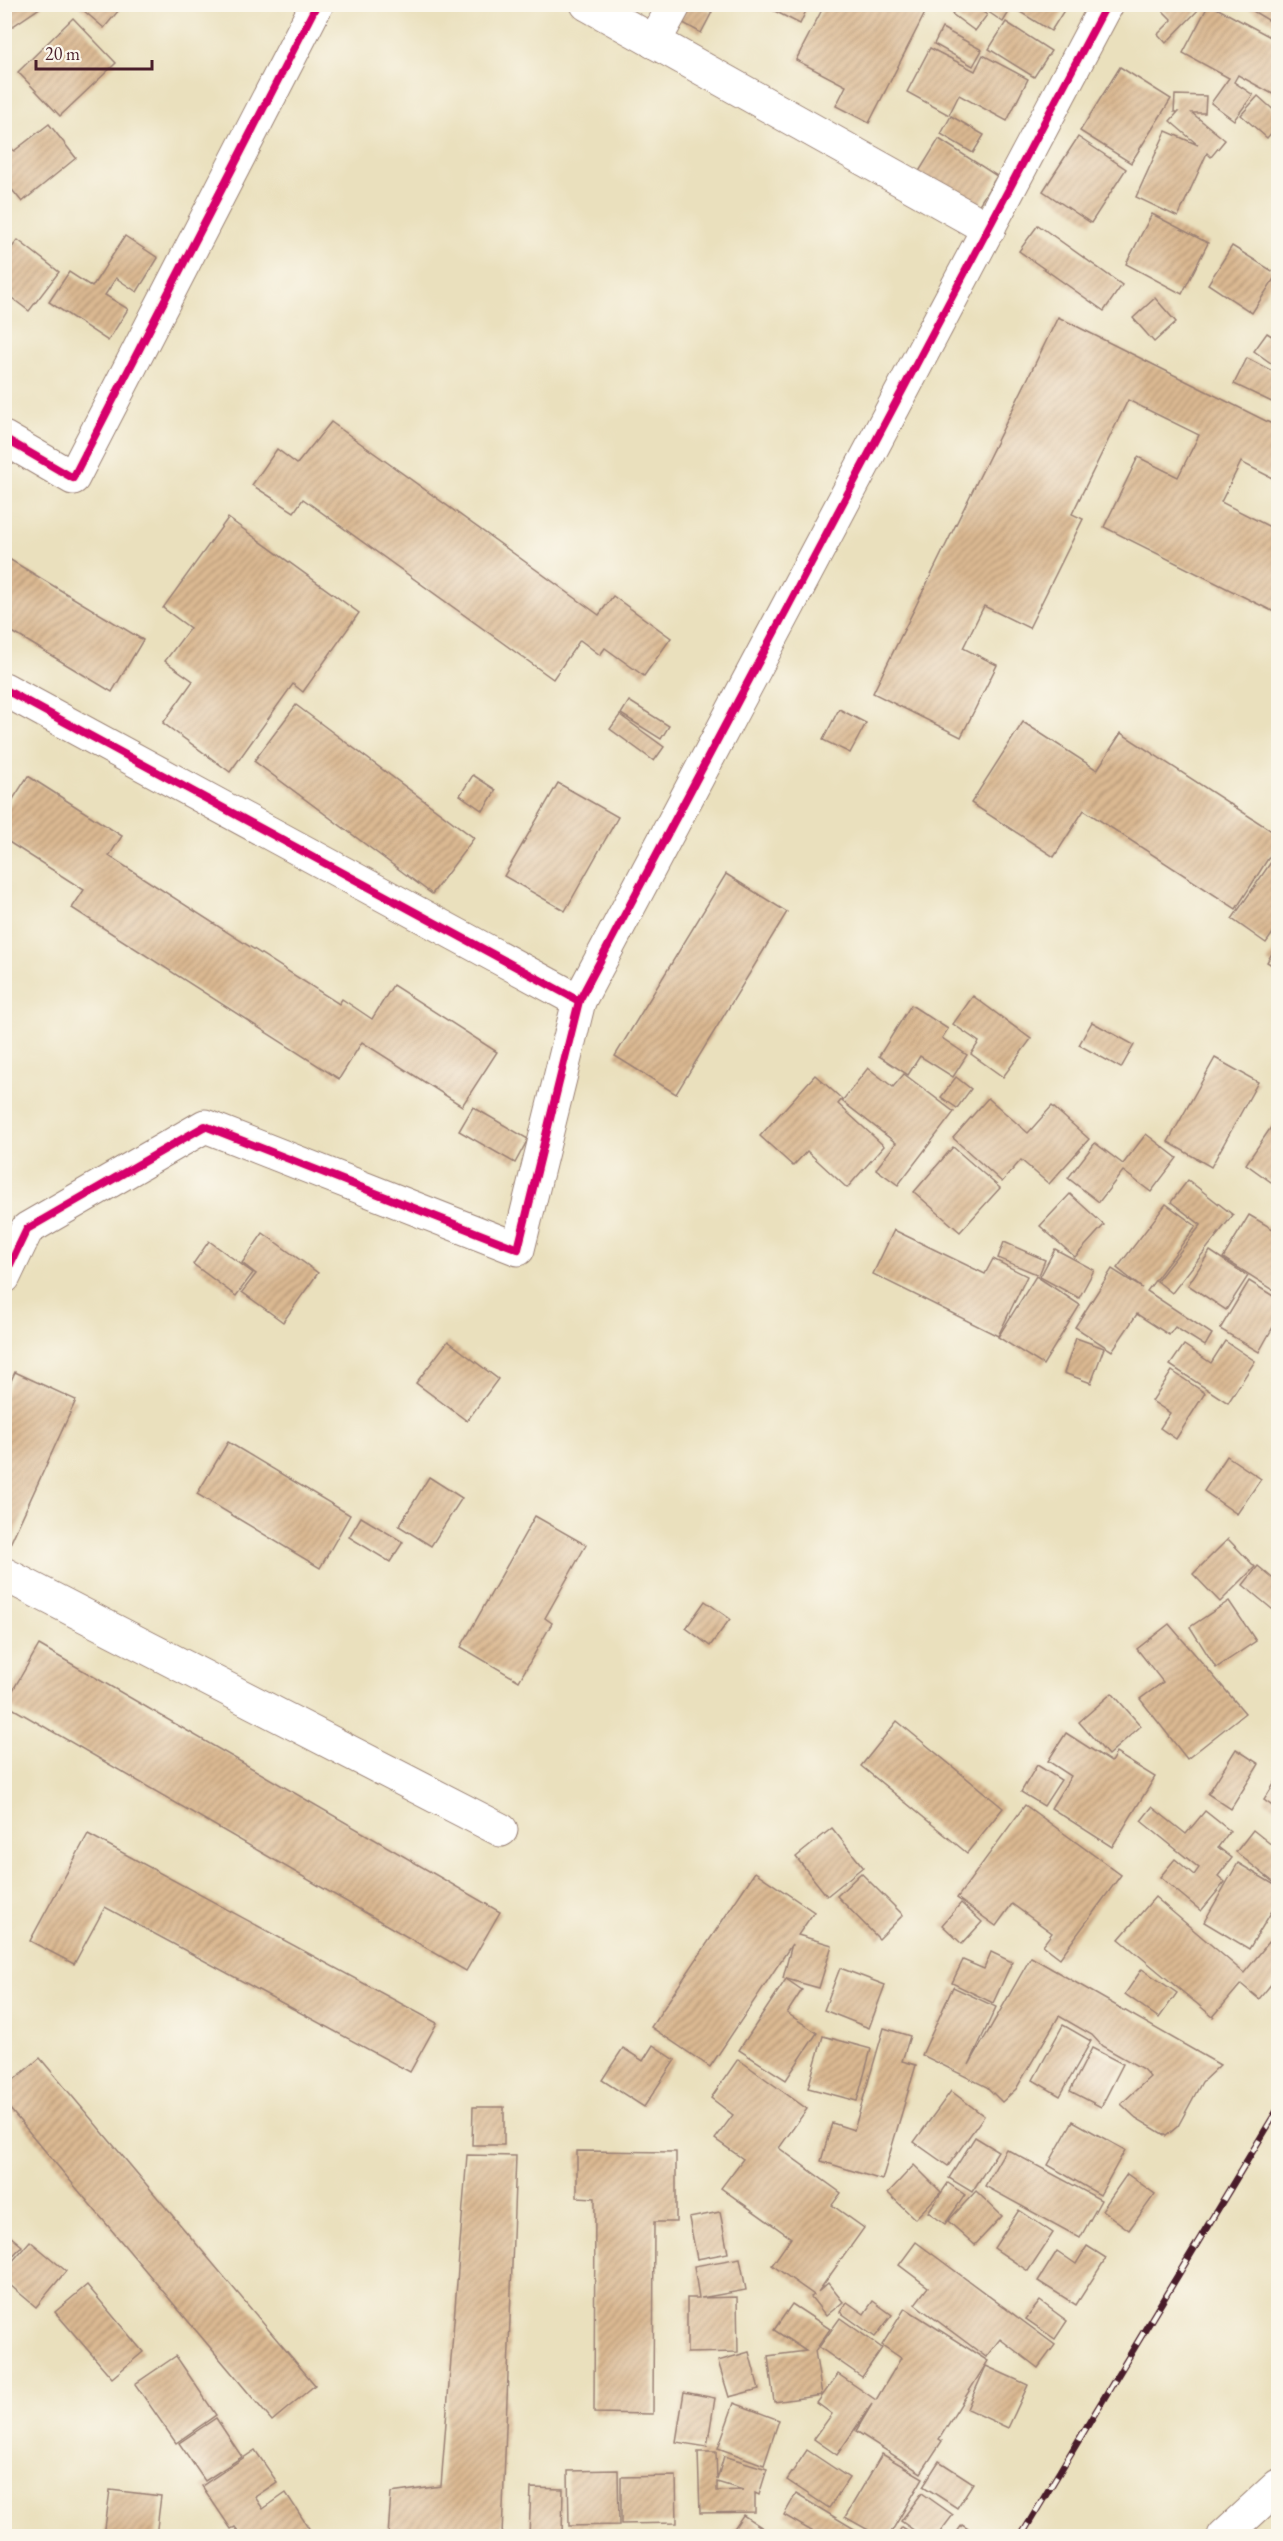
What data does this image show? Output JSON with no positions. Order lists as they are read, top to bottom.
{
  "scale_bar": "20 m"
}
